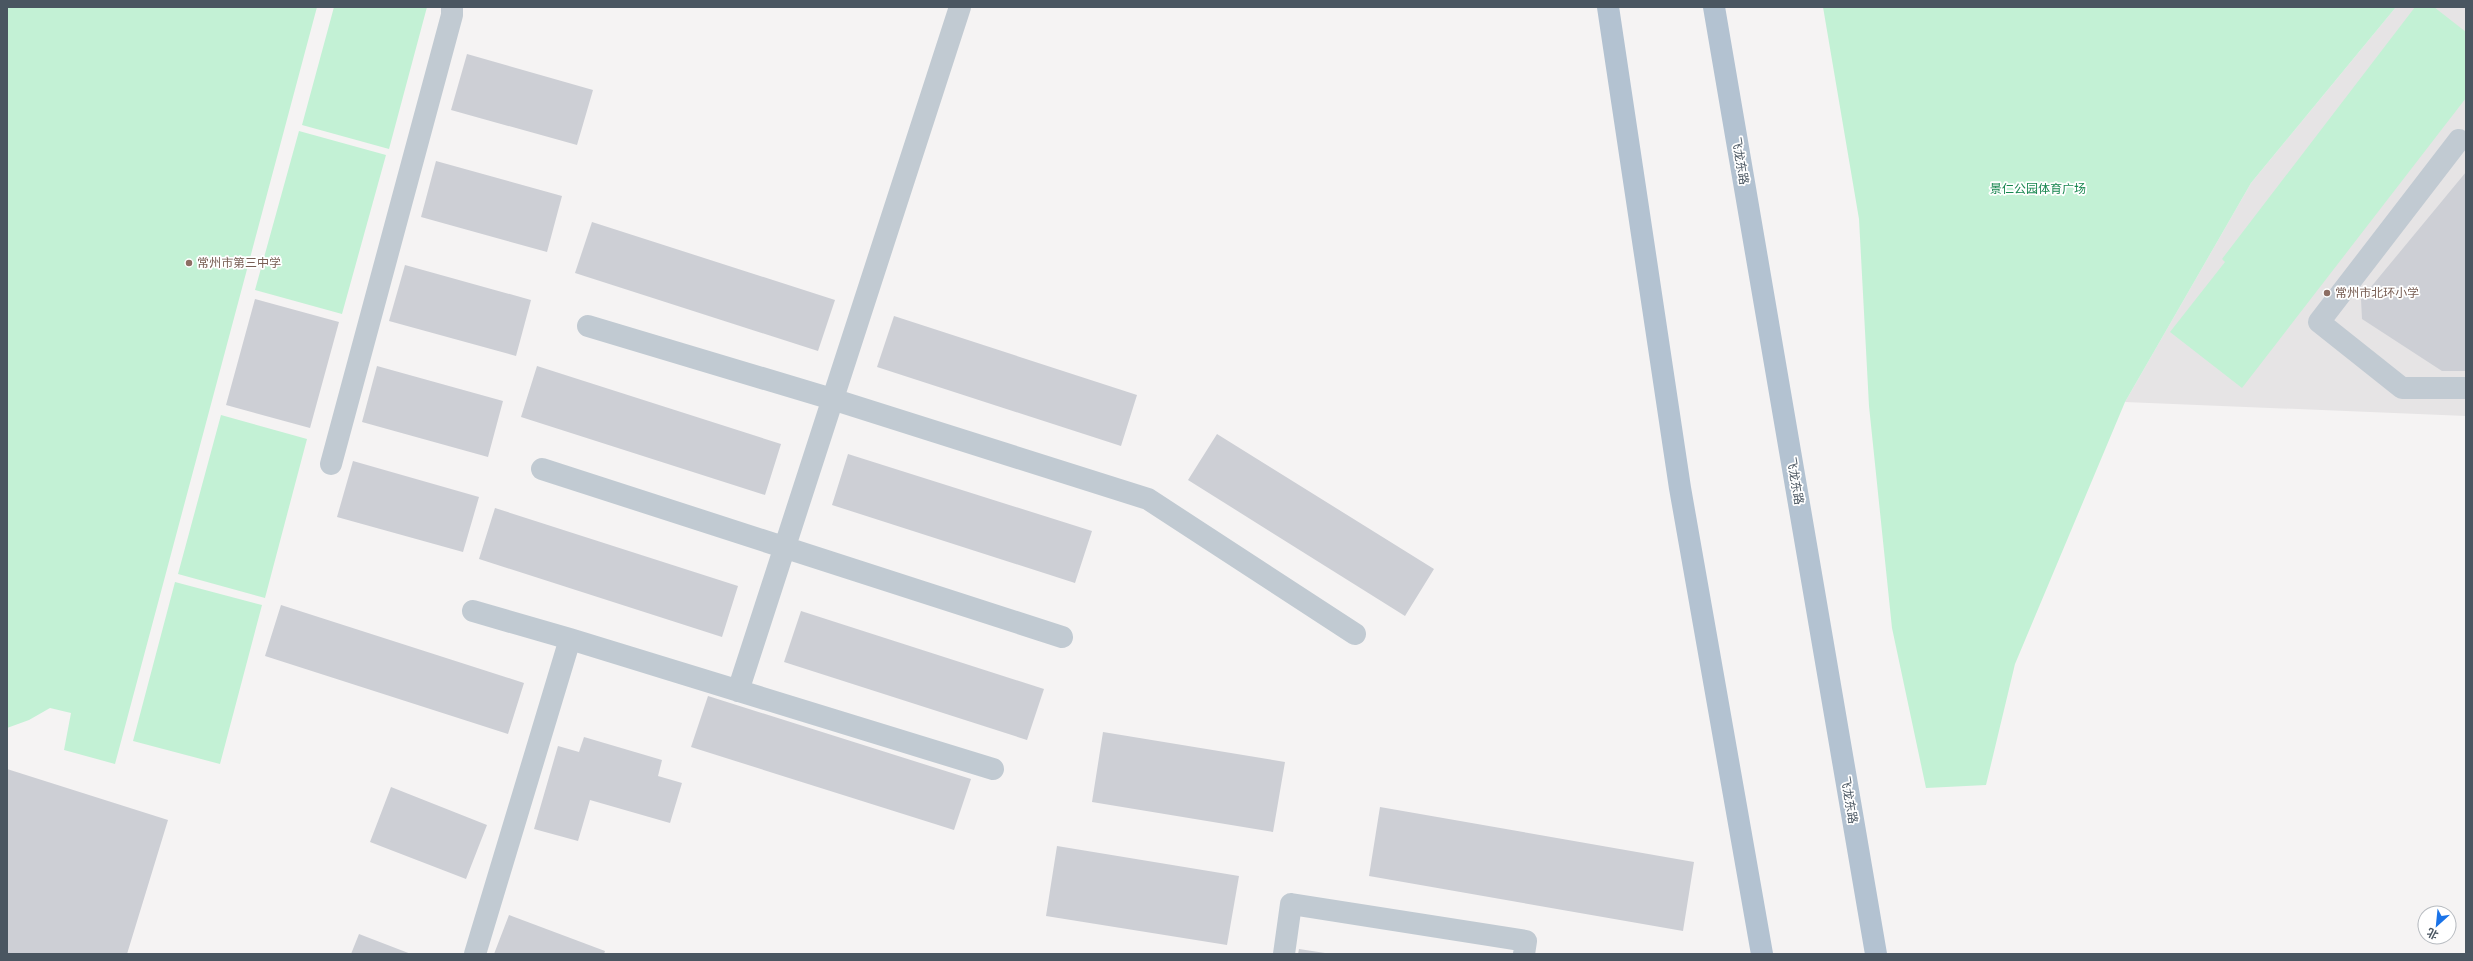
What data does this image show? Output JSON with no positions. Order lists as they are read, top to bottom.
{
  "streets": {
    "main road": ["飞龙东路"]
  },
  "parks": ["景仁公园体育广场"],
  "places": ["常州市第三中学", "常州市北环小学"],
  "north": "bottom left"
}
